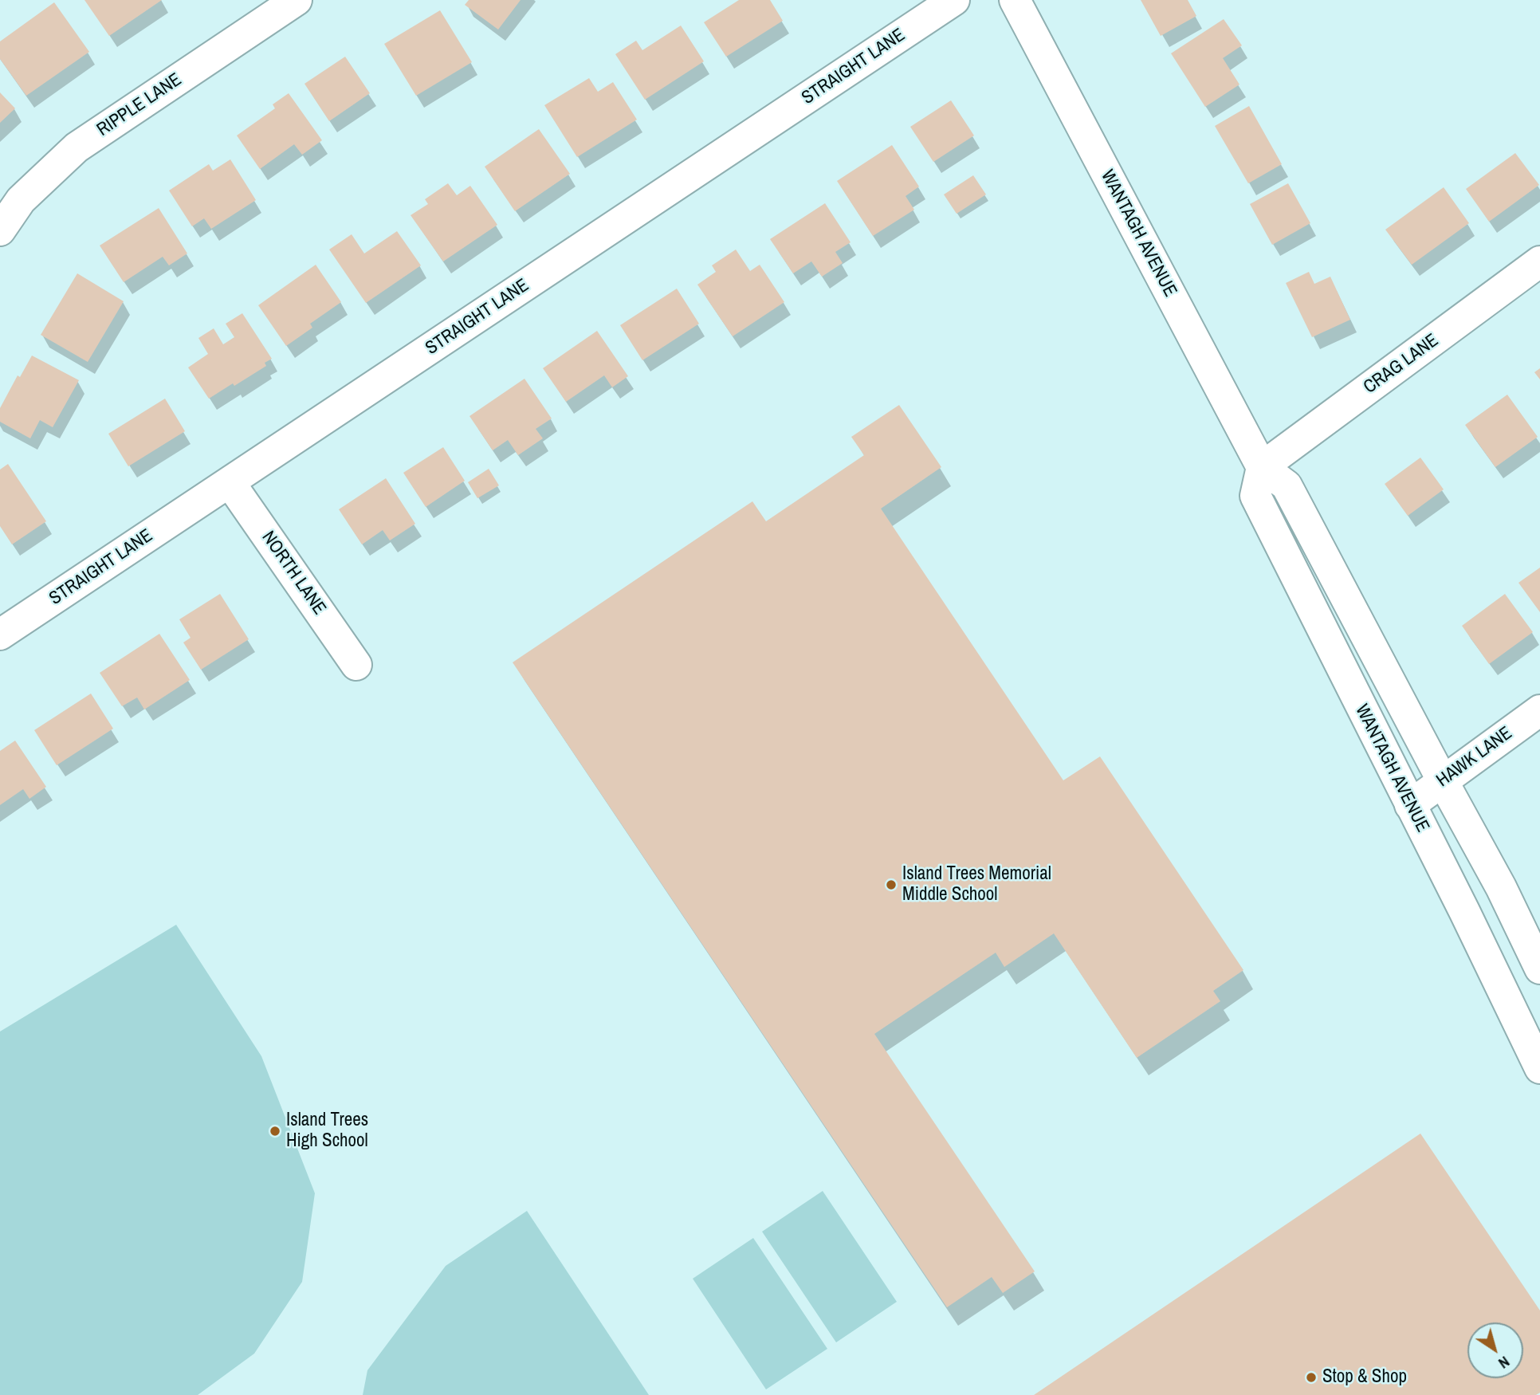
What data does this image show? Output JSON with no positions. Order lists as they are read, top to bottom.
{
  "streets": {
    "street": [
      "STRAIGHT LANE",
      "RIPPLE LANE",
      "WANTAGH AVENUE",
      "CRAG LANE",
      "NORTH LANE",
      "HAWK LANE"
    ]
  },
  "crossings": [
    ["STRAIGHT LANE", "NORTH LANE"],
    ["WANTAGH AVENUE", "CRAG LANE"],
    ["WANTAGH AVENUE", "HAWK LANE"]
  ],
  "places": ["Island Trees Memorial Middle School", "Island Trees High School", "Stop & Shop"],
  "north": "bottom right"
}
